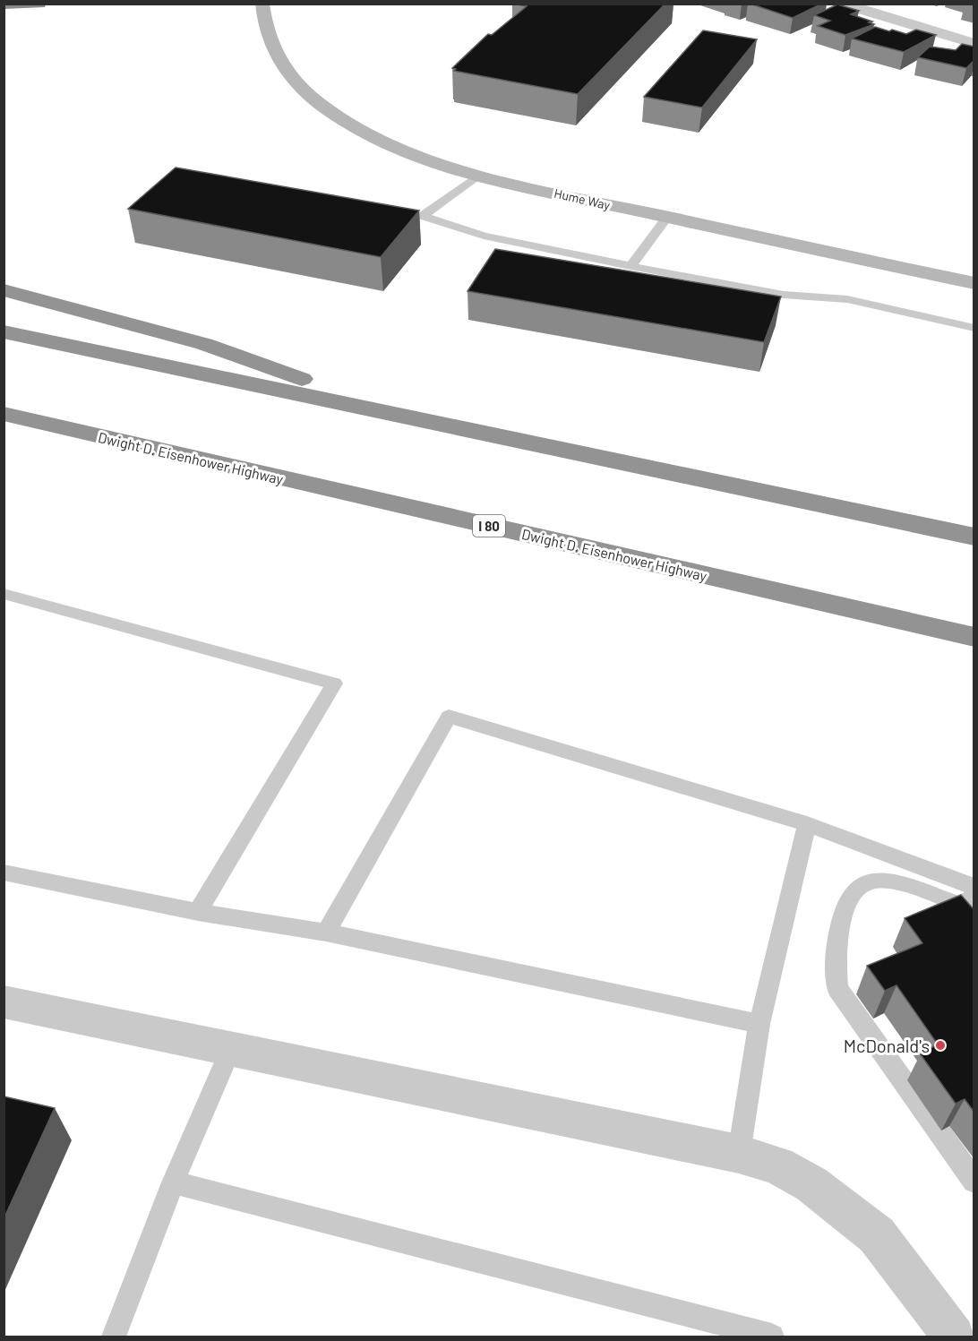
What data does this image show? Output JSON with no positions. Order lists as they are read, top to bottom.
{
  "streets": {
    "highway": ["Dwight D. Eisenhower Highway", "I 80"],
    "street": ["Hume Way"]
  },
  "places": ["McDonald's"]
}
